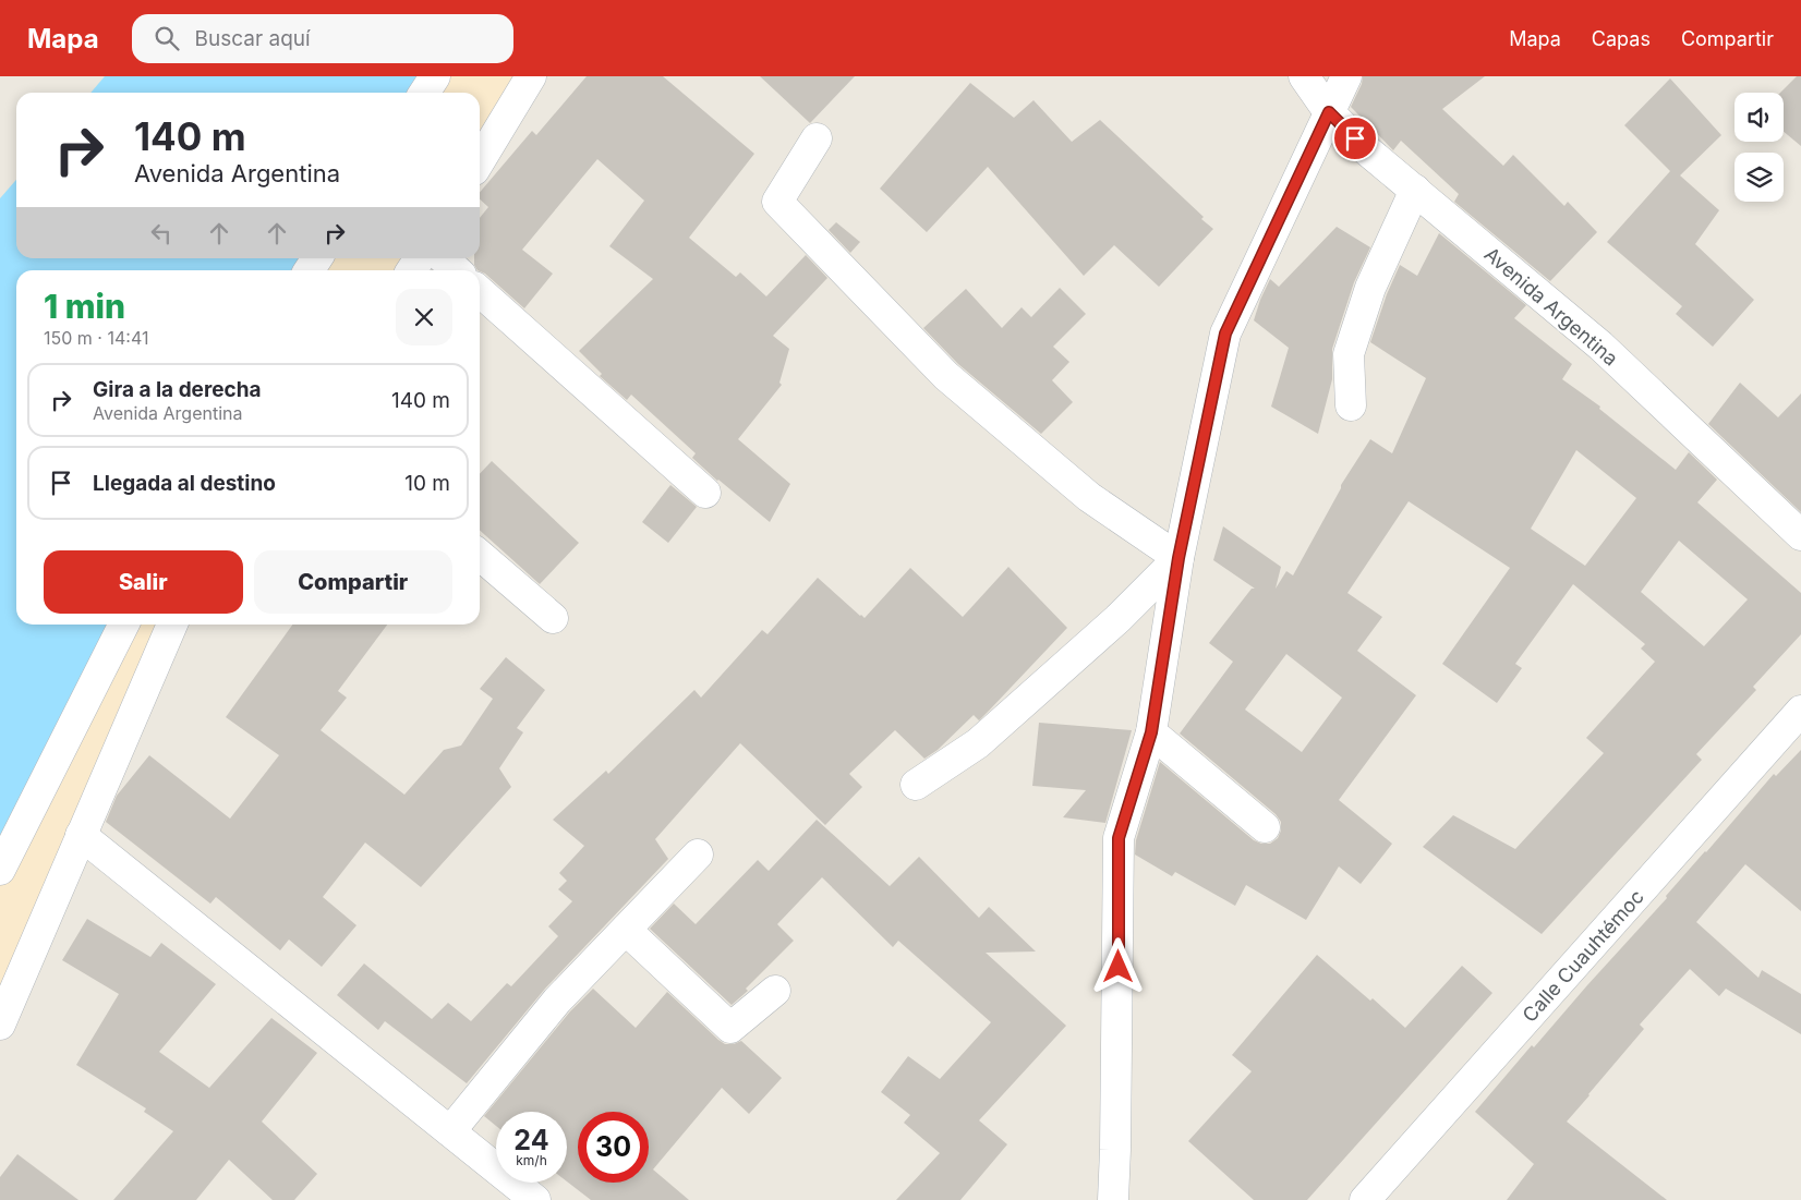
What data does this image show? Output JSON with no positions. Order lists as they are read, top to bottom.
{
  "streets": {
    "street": ["Avenida Argentina", "Calle Cuauhtémoc"]
  },
  "page": {
    "header": "Mapa",
    "search": "Buscar aquí",
    "nav": ["Mapa", "Capas", "Compartir"],
    "turn": ["140 m", "Avenida Argentina"],
    "heading": ["1 min", "150 m · 14:41"],
    "list": [
      {
        "name": "Gira a la derecha",
        "note": "Avenida Argentina",
        "value": "140 m"
      },
      {
        "name": "Llegada al destino",
        "value": "10 m"
      }
    ],
    "buttons": ["Salir", "Compartir"],
    "speed": "24 km/h",
    "limit": "30"
  }
}
